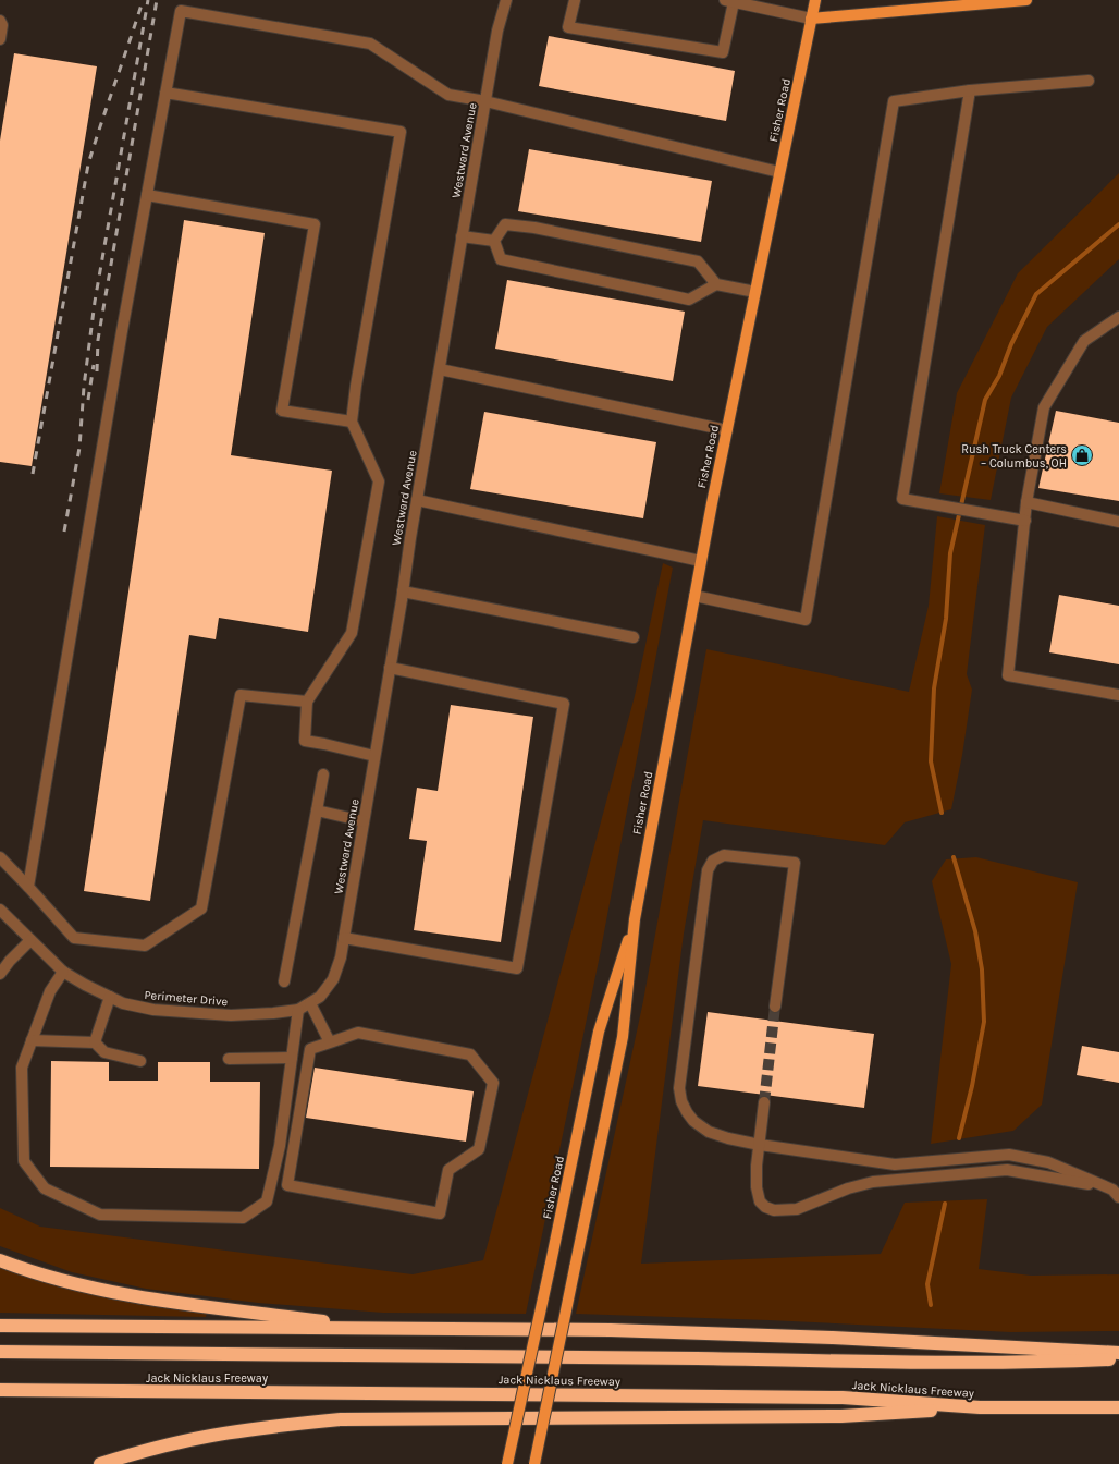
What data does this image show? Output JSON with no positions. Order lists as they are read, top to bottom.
{
  "streets": {
    "highway": ["Jack Nicklaus Freeway"],
    "main road": ["Fisher Road"],
    "street": ["Westward Avenue", "Perimeter Drive"]
  },
  "crossings": [
    ["Westward Avenue", "Perimeter Drive"]
  ],
  "places": {
    "shop": ["Rush Truck Centers – Columbus, OH"]
  }
}
